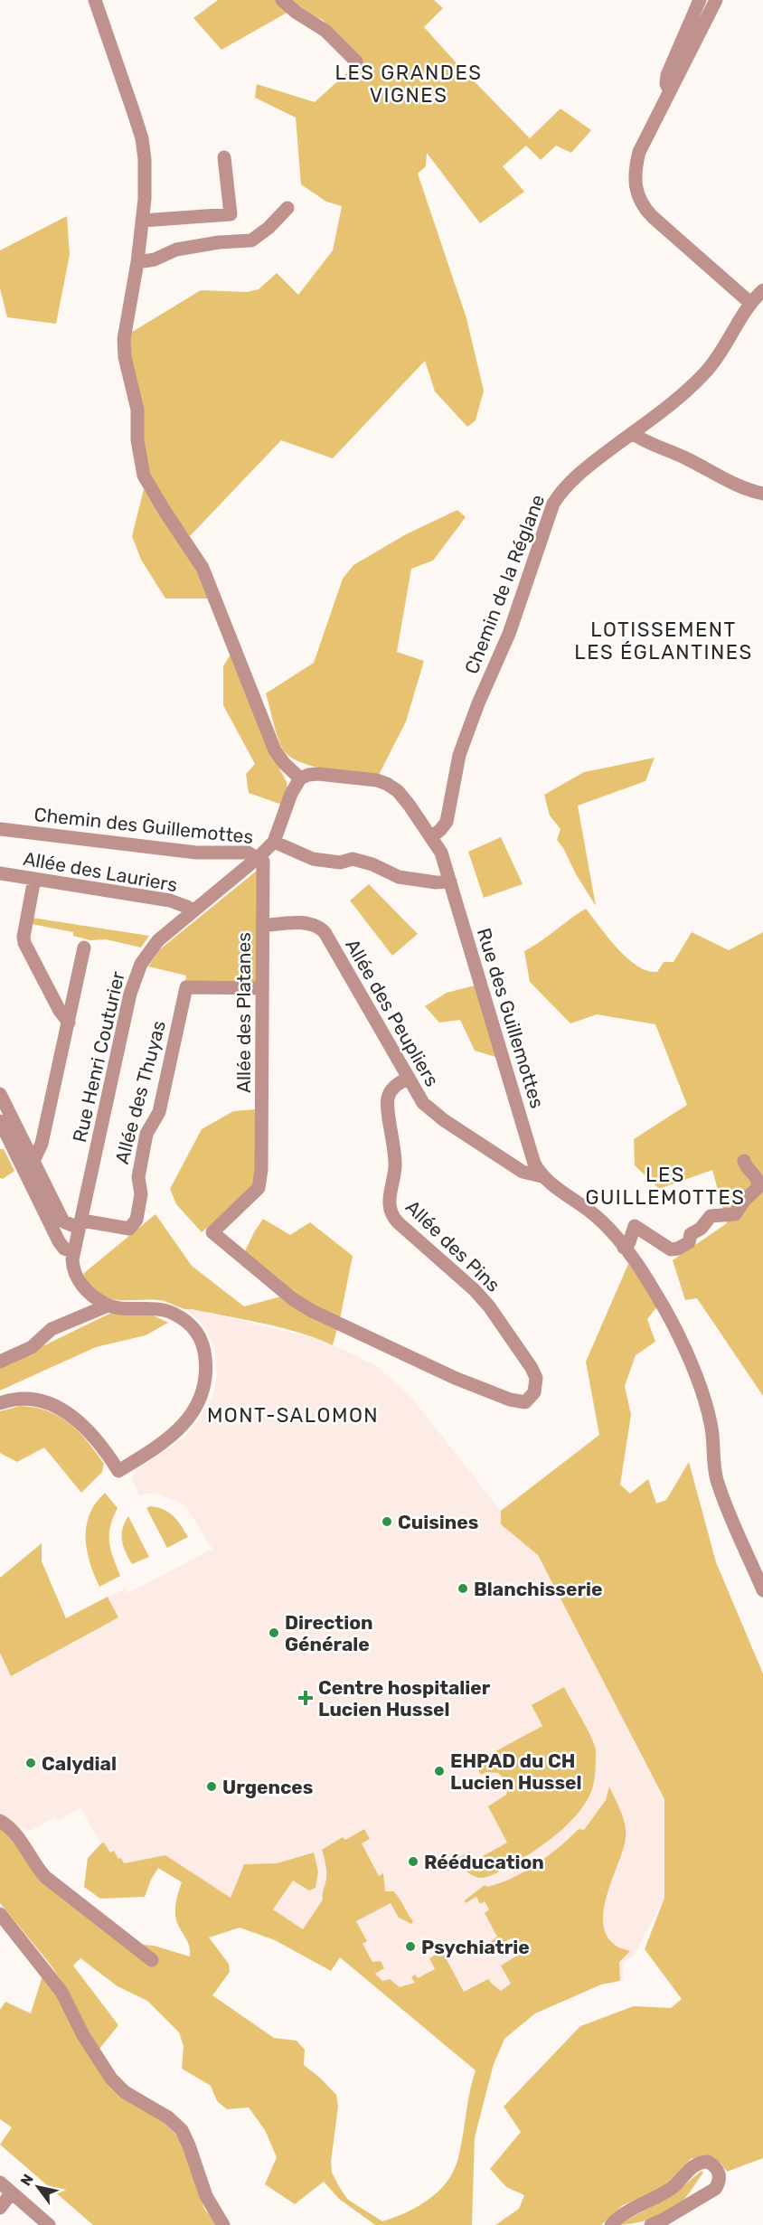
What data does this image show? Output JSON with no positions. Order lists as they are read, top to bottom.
{
  "streets": {
    "street": [
      "Chemin de la Réglane",
      "Chemin des Guillemottes",
      "Allée des Lauriers",
      "Allée des Platanes",
      "Allée des Peupliers",
      "Rue des Guillemottes",
      "Rue Henri Couturier",
      "Allée des Thuyas",
      "Allée des Pins"
    ]
  },
  "crossings": [
    ["Chemin de la Réglane", "Rue des Guillemottes"],
    ["Chemin des Guillemottes", "Allée des Platanes"],
    ["Chemin des Guillemottes", "Rue des Guillemottes"],
    ["Chemin des Guillemottes", "Rue Henri Couturier"],
    ["Allée des Lauriers", "Rue Henri Couturier"],
    ["Allée des Platanes", "Allée des Peupliers"],
    ["Allée des Platanes", "Rue Henri Couturier"],
    ["Allée des Platanes", "Allée des Thuyas"],
    ["Allée des Platanes", "Allée des Pins"],
    ["Allée des Peupliers", "Rue des Guillemottes"],
    ["Allée des Peupliers", "Allée des Pins"],
    ["Rue Henri Couturier", "Allée des Thuyas"]
  ],
  "districts": [
    "LES GRANDES VIGNES",
    "LOTISSEMENT LES ÉGLANTINES",
    "LES GUILLEMOTTES",
    "MONT-SALOMON"
  ],
  "places": {
    "other": [
      "Cuisines",
      "Blanchisserie",
      "Direction Générale",
      "Calydial",
      "EHPAD du CH Lucien Hussel",
      "Urgences",
      "Rééducation",
      "Psychiatrie"
    ],
    "health": ["Centre hospitalier Lucien Hussel"]
  },
  "north": "top left"
}
